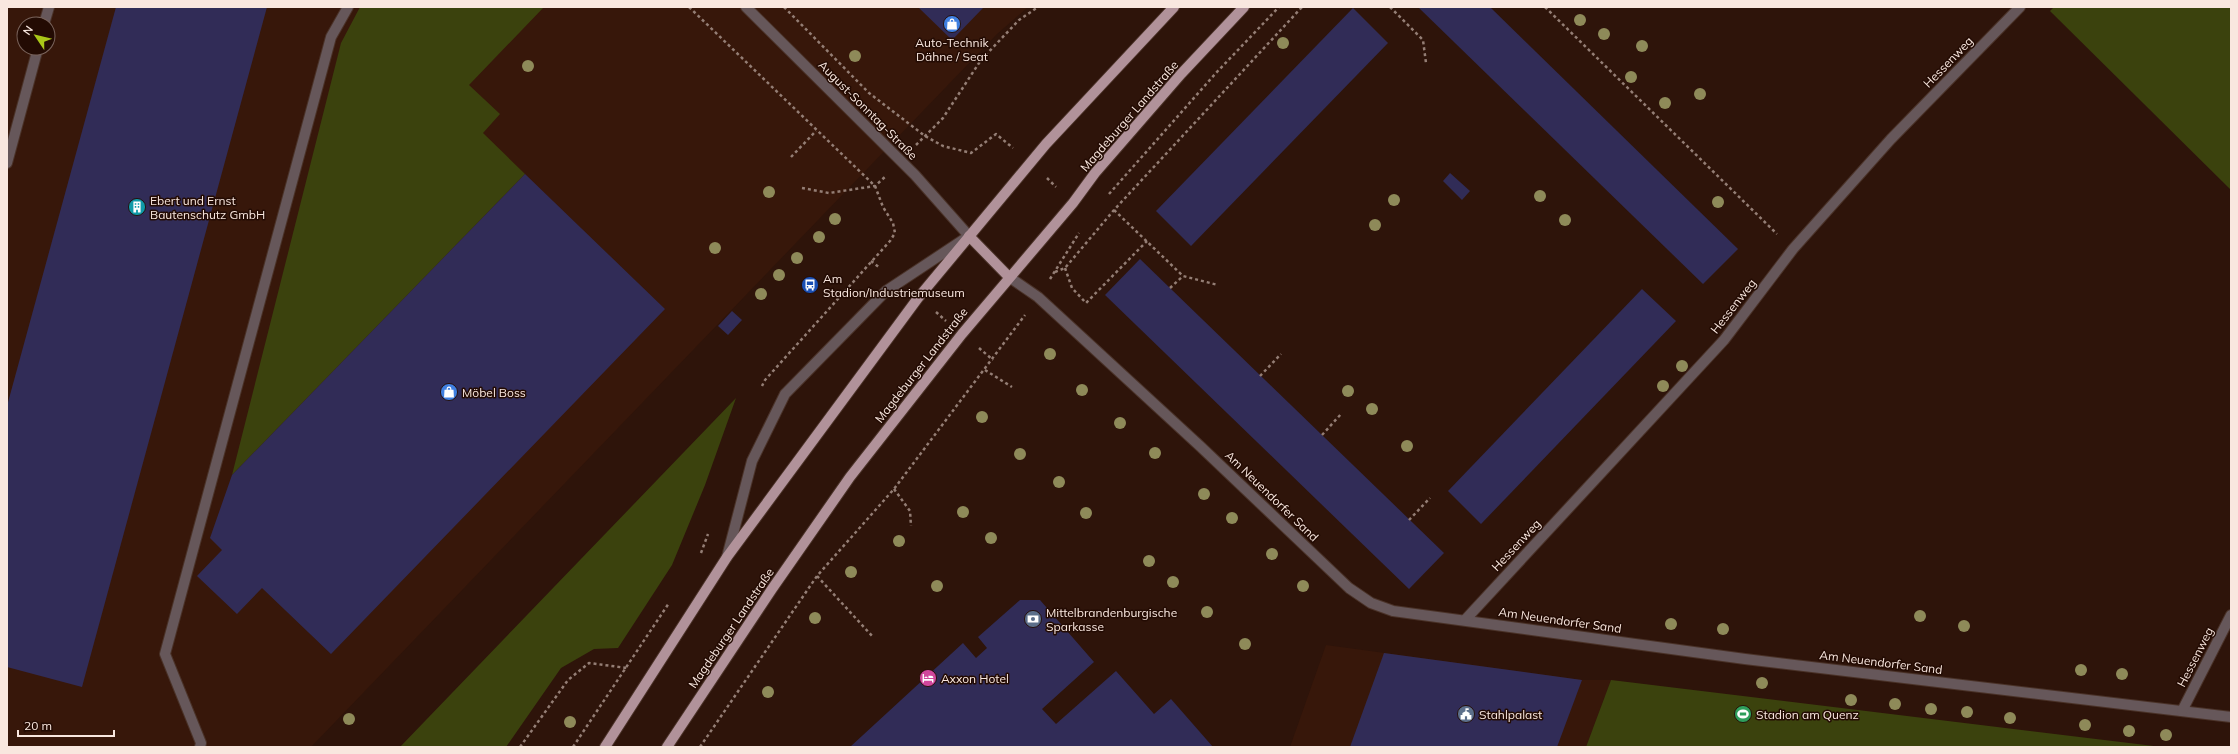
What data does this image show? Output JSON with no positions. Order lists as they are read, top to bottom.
{
  "streets": {
    "main road": ["Magdeburger Landstraße"],
    "street": ["Hessenweg", "August-Sonntag-Straße", "Am Neuendorfer Sand"]
  },
  "crossings": [
    ["Hessenweg", "Am Neuendorfer Sand"],
    ["Magdeburger Landstraße", "Am Neuendorfer Sand"]
  ],
  "places": {
    "shop": ["Auto-Technik Dähne / Seat", "Möbel Boss"],
    "building": ["Ebert und Ernst Bautenschutz GmbH"],
    "bus stop": ["Am Stadion/Industriemuseum"],
    "bank": ["Mittelbrandenburgische Sparkasse"],
    "hotel": ["Axxon Hotel"],
    "public building": ["Stahlpalast"],
    "sports": ["Stadion am Quenz"]
  },
  "scale_bar": "20 m",
  "north": "top left"
}
